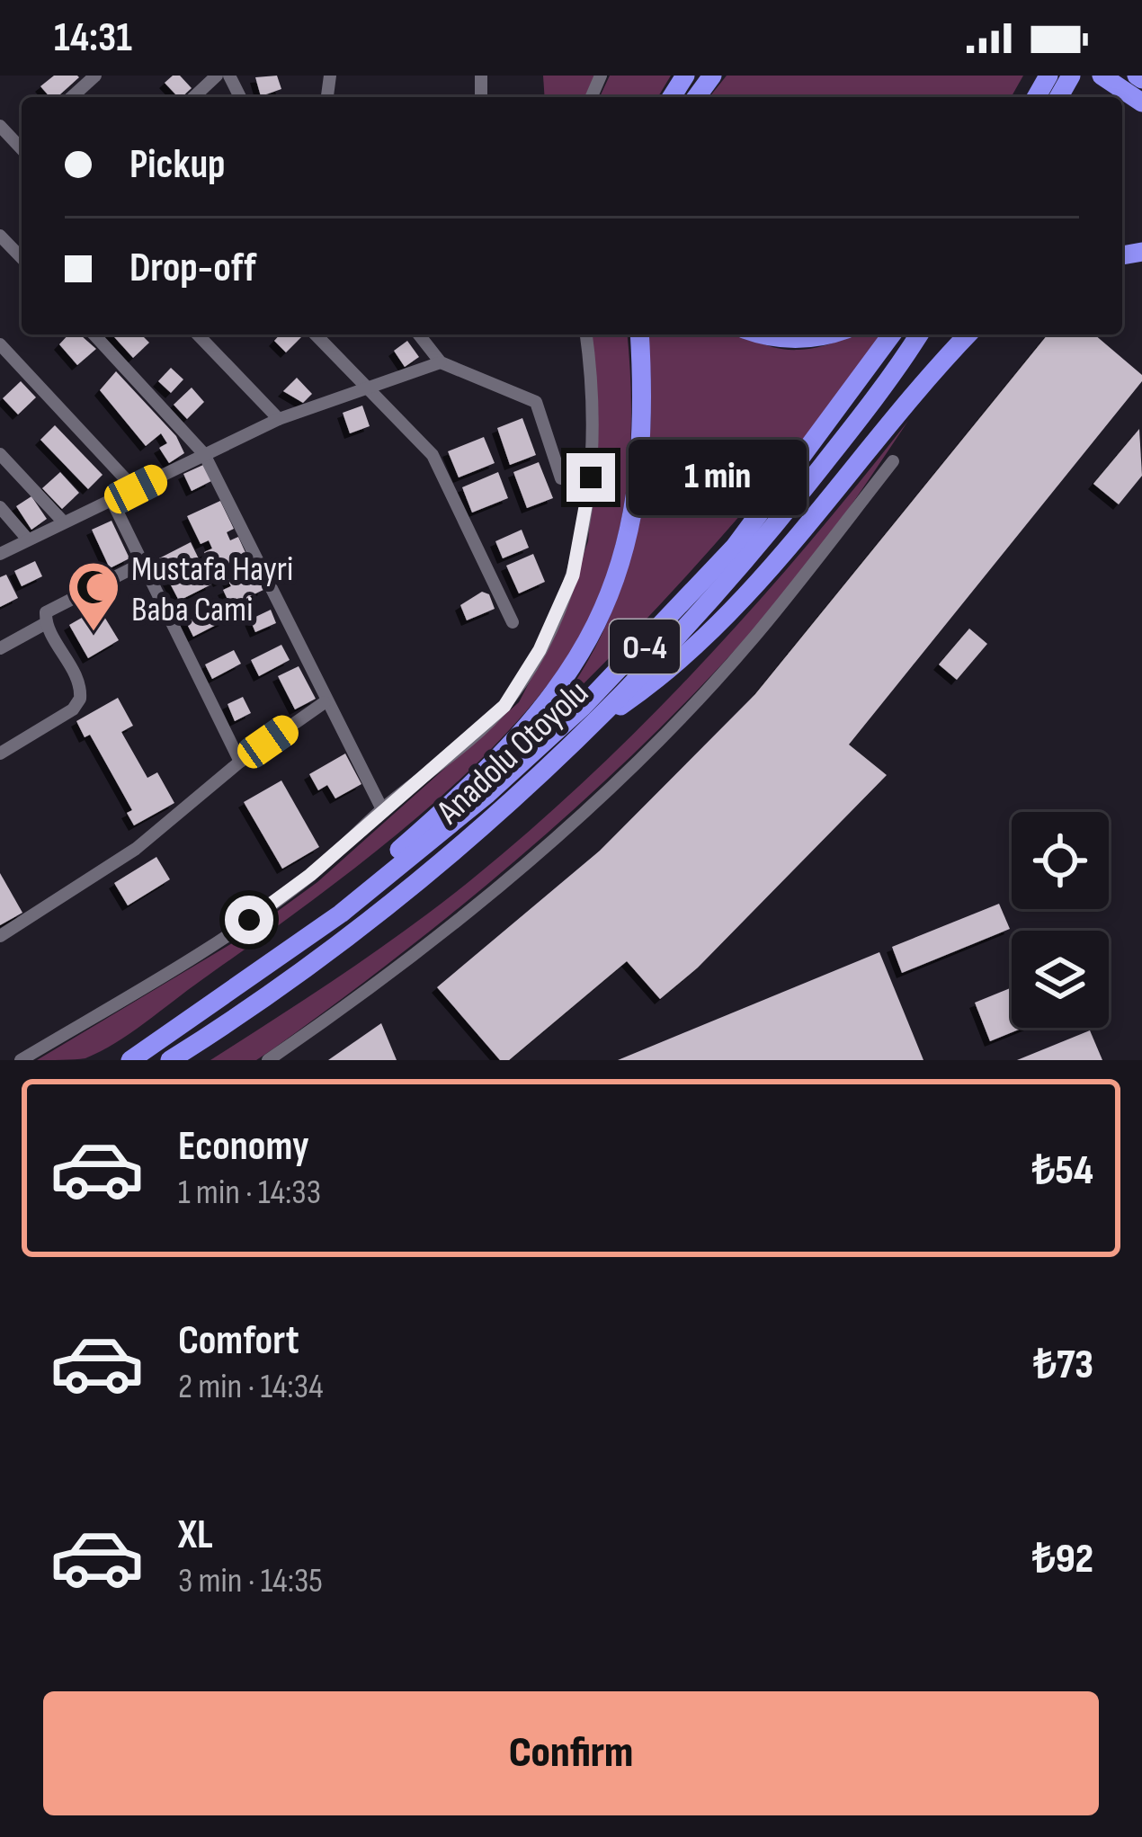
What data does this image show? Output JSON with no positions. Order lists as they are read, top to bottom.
{
  "streets": {
    "highway": ["O-4", "Anadolu Otoyolu"]
  },
  "places": {
    "mosque": ["Mustafa Hayri Baba Cami"]
  },
  "page": {
    "status": "14:31",
    "banner": ["Pickup", "Drop-off"],
    "bubble": "1 min",
    "list": [
      {
        "name": "Economy",
        "note": "1 min · 14:33",
        "value": "₺54"
      },
      {
        "name": "Comfort",
        "note": "2 min · 14:34",
        "value": "₺73"
      },
      {
        "name": "XL",
        "note": "3 min · 14:35",
        "value": "₺92"
      }
    ],
    "buttons": "Confirm"
  }
}
